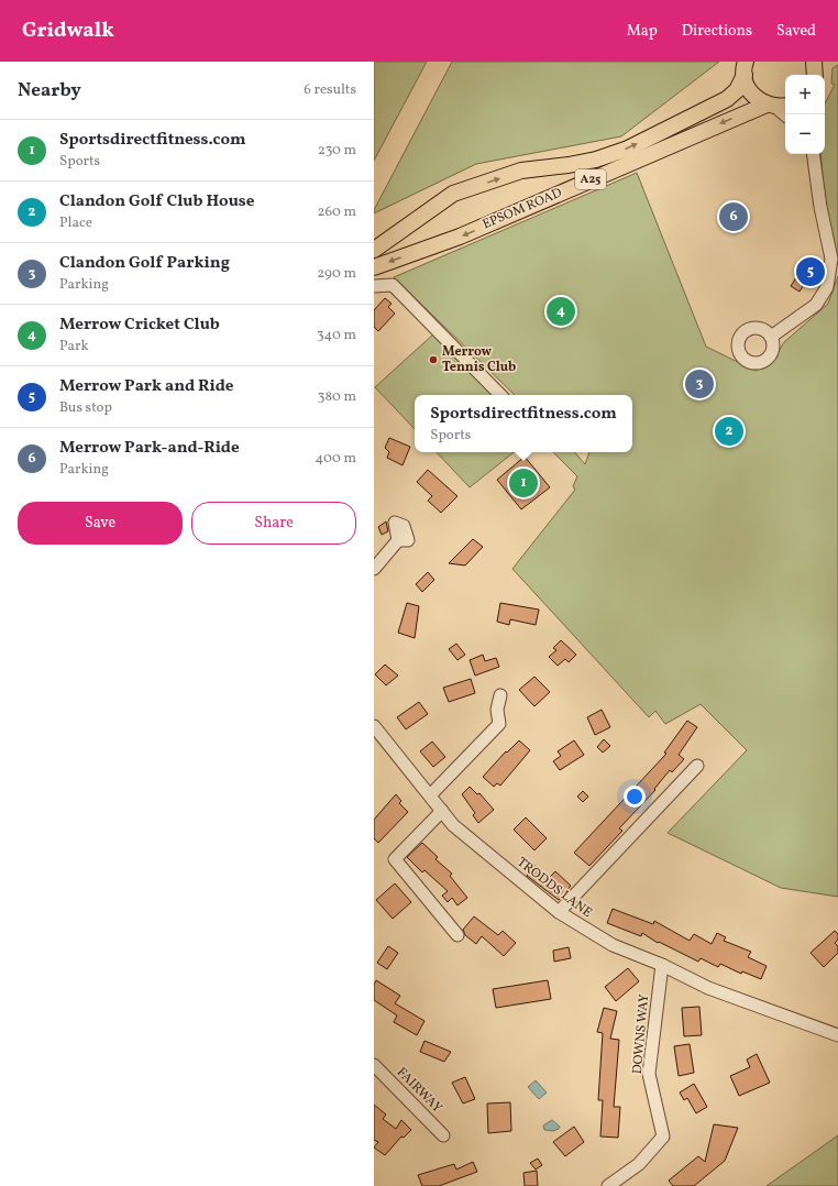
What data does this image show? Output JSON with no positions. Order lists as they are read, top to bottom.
{
  "streets": {
    "main road": ["A25", "EPSOM ROAD"],
    "street": ["TRODDS LANE", "DOWNS WAY", "FAIRWAY"]
  },
  "crossings": [
    ["TRODDS LANE", "DOWNS WAY"]
  ],
  "places": ["Merrow Tennis Club"],
  "page": {
    "header": "Gridwalk",
    "nav": ["Map", "Directions", "Saved"],
    "heading": ["Nearby", "6 results"],
    "map_buttons": ["+", "−"],
    "list": [
      {
        "mark": "1",
        "name": "Sportsdirectfitness.com",
        "note": "Sports",
        "value": "230 m"
      },
      {
        "mark": "2",
        "name": "Clandon Golf Club House",
        "note": "Place",
        "value": "260 m"
      },
      {
        "mark": "3",
        "name": "Clandon Golf Parking",
        "note": "Parking",
        "value": "290 m"
      },
      {
        "mark": "4",
        "name": "Merrow Cricket Club",
        "note": "Park",
        "value": "340 m"
      },
      {
        "mark": "5",
        "name": "Merrow Park and Ride",
        "note": "Bus stop",
        "value": "380 m"
      },
      {
        "mark": "6",
        "name": "Merrow Park-and-Ride",
        "note": "Parking",
        "value": "400 m"
      }
    ],
    "pins": [
      "6",
      "5",
      "4",
      "3",
      "2",
      "1"
    ],
    "popup": ["Sportsdirectfitness.com", "Sports"],
    "buttons": ["Save", "Share"]
  }
}
